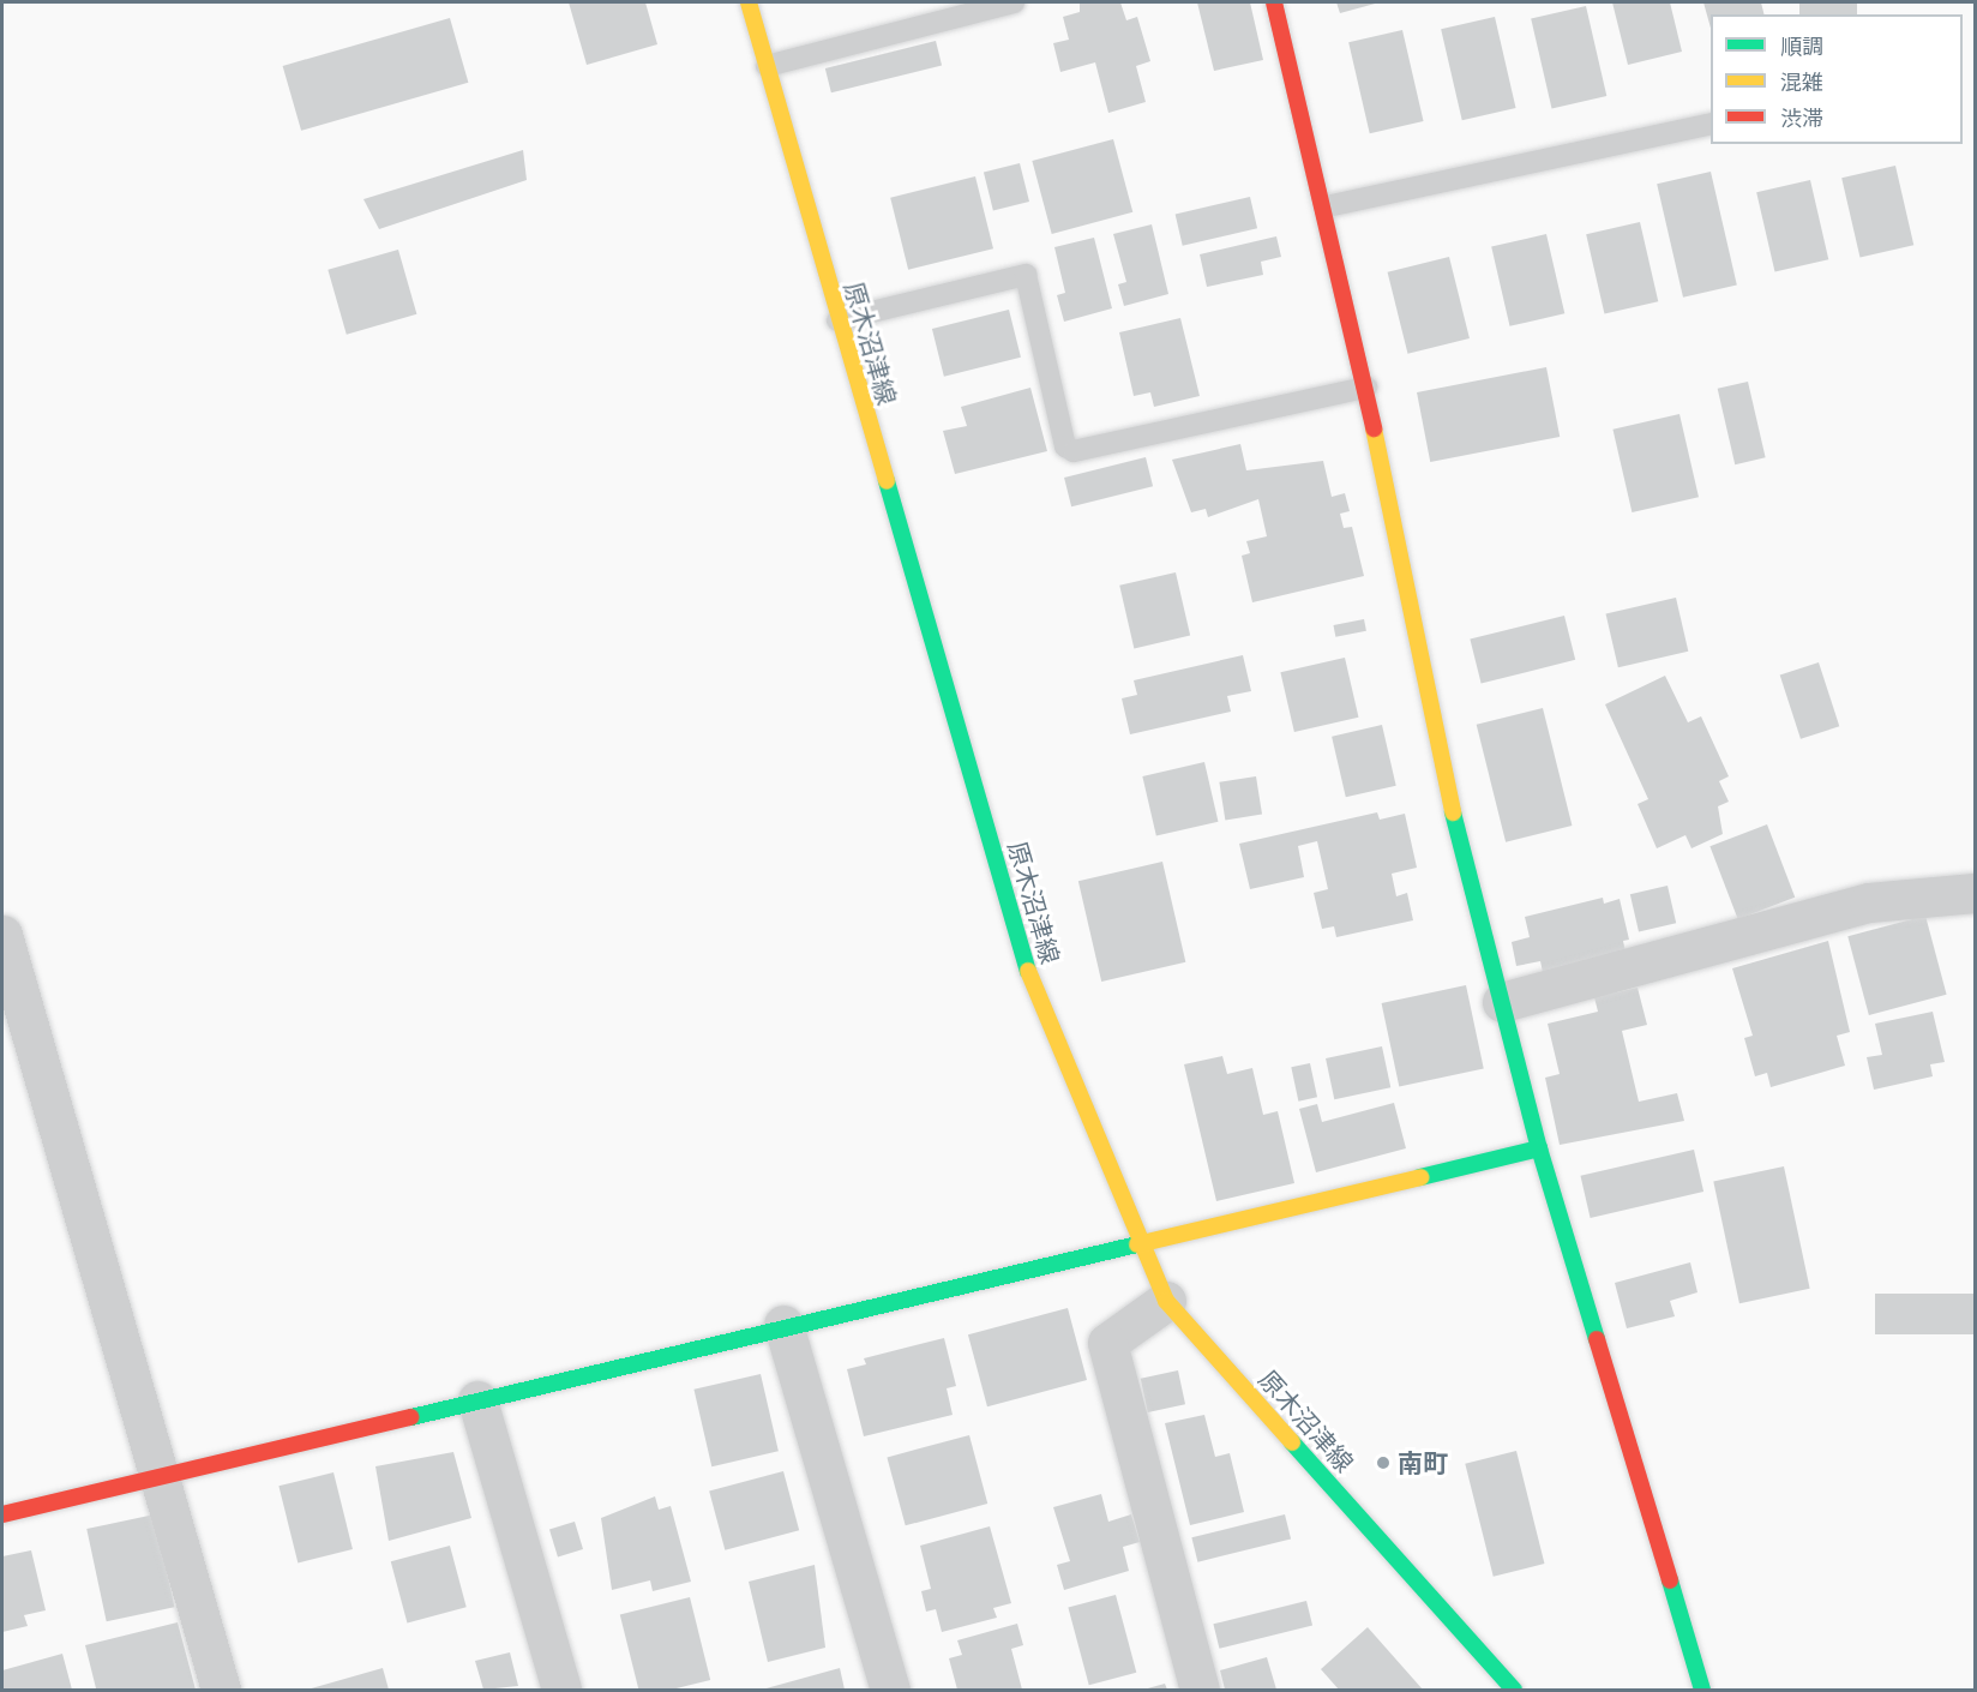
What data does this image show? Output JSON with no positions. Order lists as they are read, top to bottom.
{
  "streets": {
    "street": ["原木沼津線"]
  },
  "places": ["南町"],
  "legend": ["順調", "混雑", "渋滞"]
}
